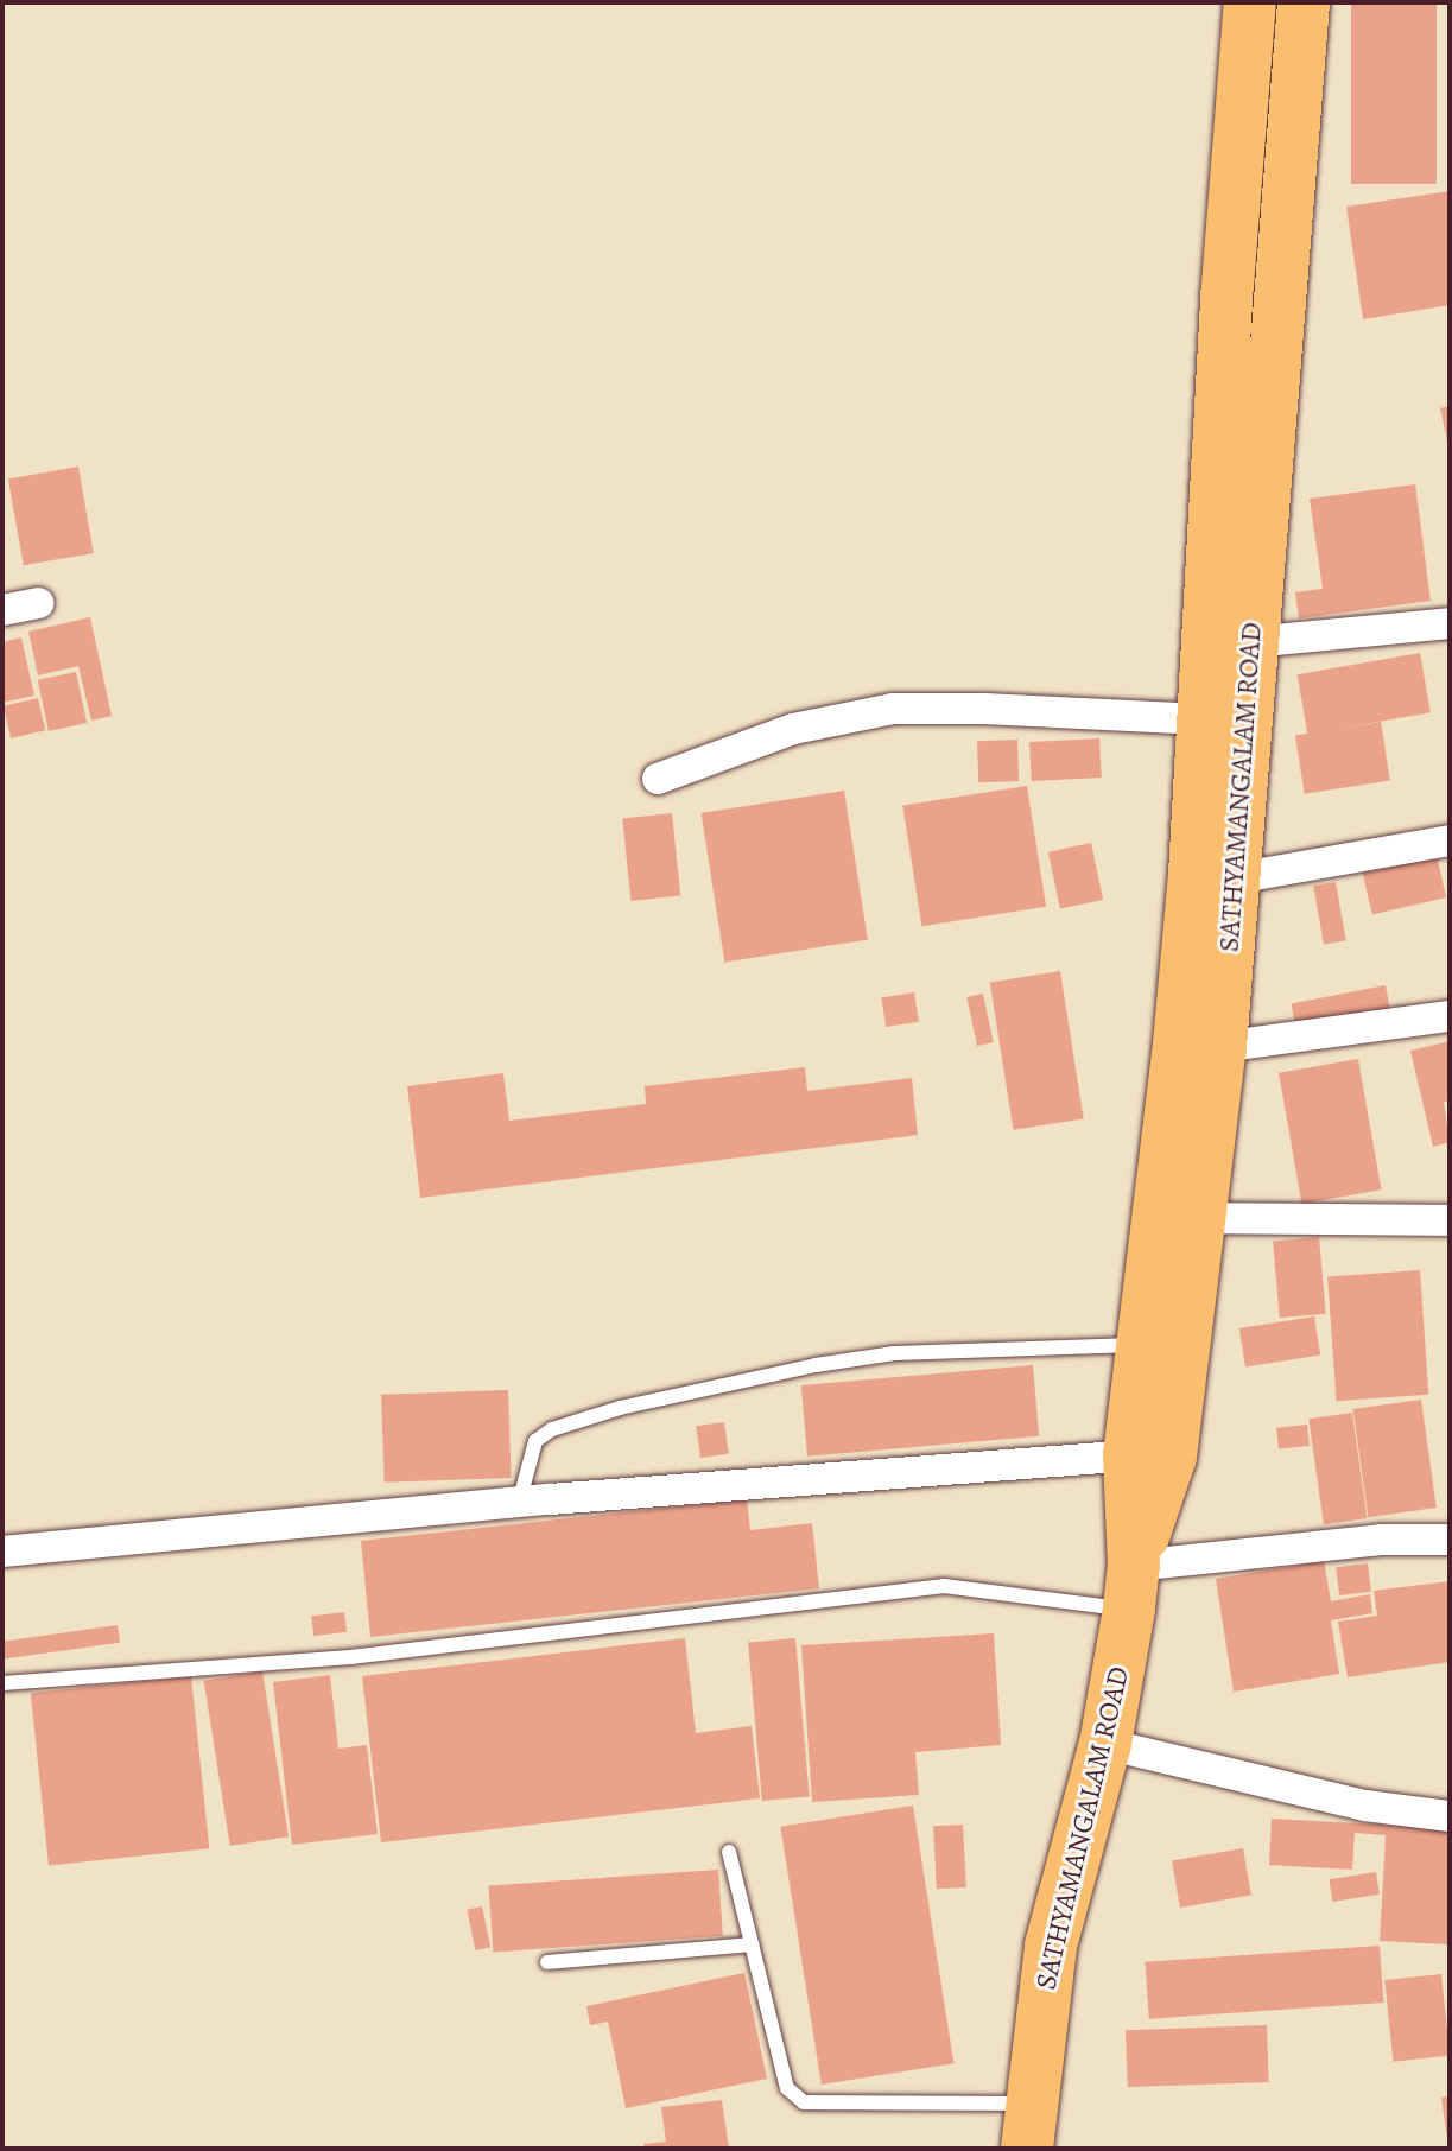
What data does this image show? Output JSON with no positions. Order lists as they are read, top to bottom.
{
  "streets": {
    "highway": ["SATHYAMANGALAM ROAD"]
  }
}
